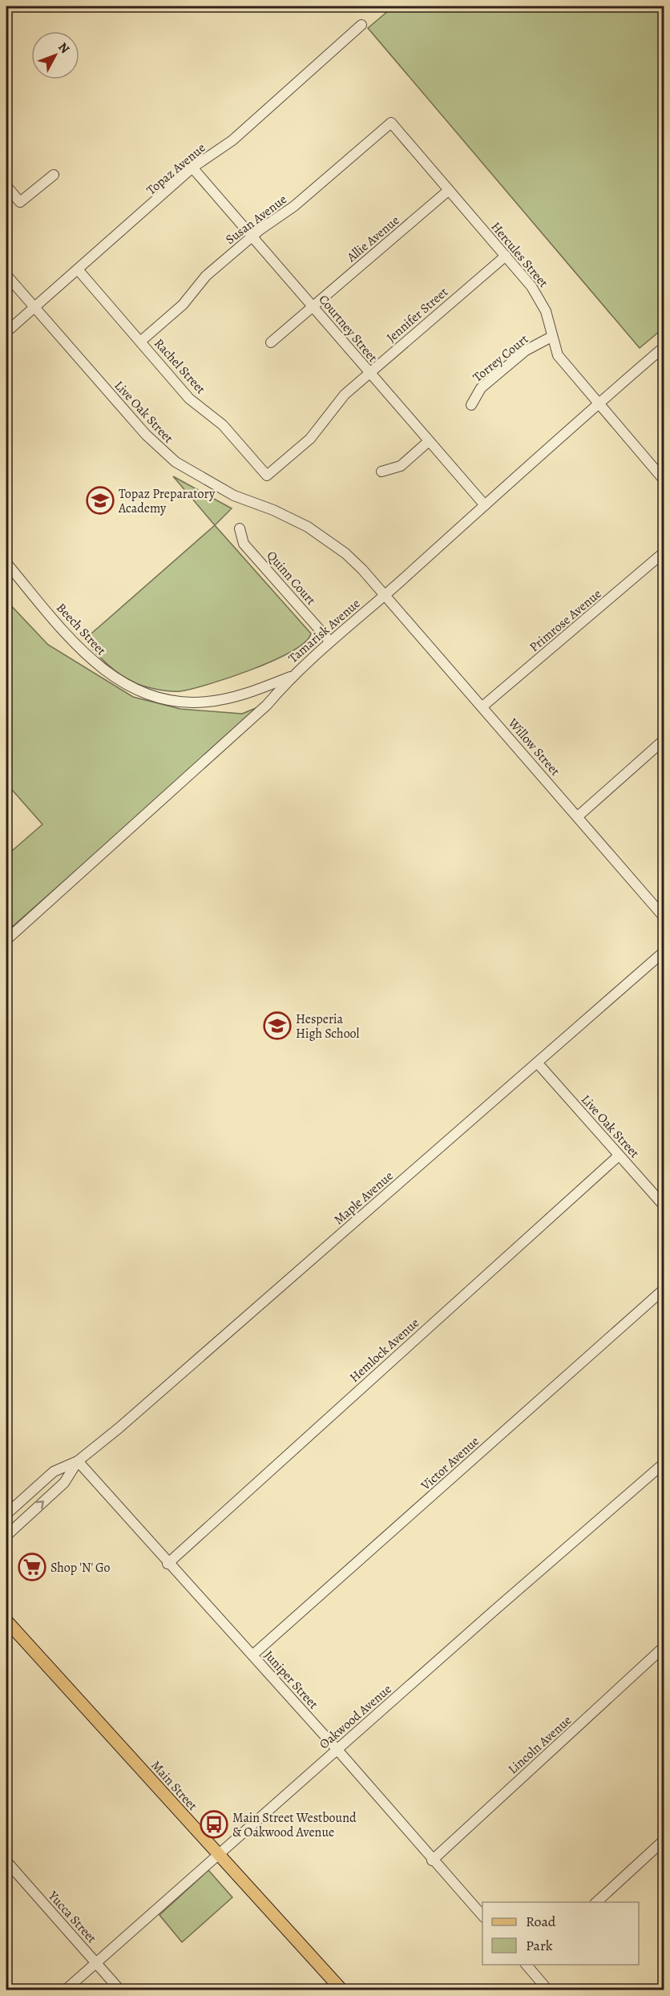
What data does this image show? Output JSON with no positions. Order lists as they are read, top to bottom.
{
  "streets": {
    "main road": ["Main Street"],
    "street": [
      "Topaz Avenue",
      "Susan Avenue",
      "Allie Avenue",
      "Hercules Street",
      "Jennifer Street",
      "Courtney Street",
      "Torrey Court",
      "Rachel Street",
      "Live Oak Street",
      "Quinn Court",
      "Primrose Avenue",
      "Beech Street",
      "Tamarisk Avenue",
      "Willow Street",
      "Maple Avenue",
      "Hemlock Avenue",
      "Victor Avenue",
      "Juniper Street",
      "Oakwood Avenue",
      "Lincoln Avenue",
      "Yucca Street"
    ]
  },
  "crossings": [
    ["Topaz Avenue", "Courtney Street"],
    ["Topaz Avenue", "Rachel Street"],
    ["Topaz Avenue", "Live Oak Street"],
    ["Susan Avenue", "Hercules Street"],
    ["Susan Avenue", "Courtney Street"],
    ["Susan Avenue", "Rachel Street"],
    ["Allie Avenue", "Hercules Street"],
    ["Allie Avenue", "Courtney Street"],
    ["Hercules Street", "Jennifer Street"],
    ["Hercules Street", "Torrey Court"],
    ["Hercules Street", "Tamarisk Avenue"],
    ["Jennifer Street", "Courtney Street"],
    ["Jennifer Street", "Rachel Street"],
    ["Courtney Street", "Tamarisk Avenue"],
    ["Live Oak Street", "Tamarisk Avenue"],
    ["Live Oak Street", "Willow Street"],
    ["Live Oak Street", "Maple Avenue"],
    ["Live Oak Street", "Hemlock Avenue"],
    ["Quinn Court", "Tamarisk Avenue"],
    ["Primrose Avenue", "Willow Street"],
    ["Beech Street", "Tamarisk Avenue"],
    ["Tamarisk Avenue", "Willow Street"],
    ["Maple Avenue", "Juniper Street"],
    ["Hemlock Avenue", "Juniper Street"],
    ["Victor Avenue", "Juniper Street"],
    ["Juniper Street", "Oakwood Avenue"],
    ["Juniper Street", "Lincoln Avenue"],
    ["Oakwood Avenue", "Main Street"],
    ["Oakwood Avenue", "Yucca Street"]
  ],
  "places": {
    "school or university": ["Topaz Preparatory Academy", "Hesperia High School"],
    "supermarket": ["Shop 'N' Go"],
    "bus stop": ["Main Street Westbound & Oakwood Avenue"]
  },
  "legend": ["Road", "Park"],
  "north": "top right"
}
